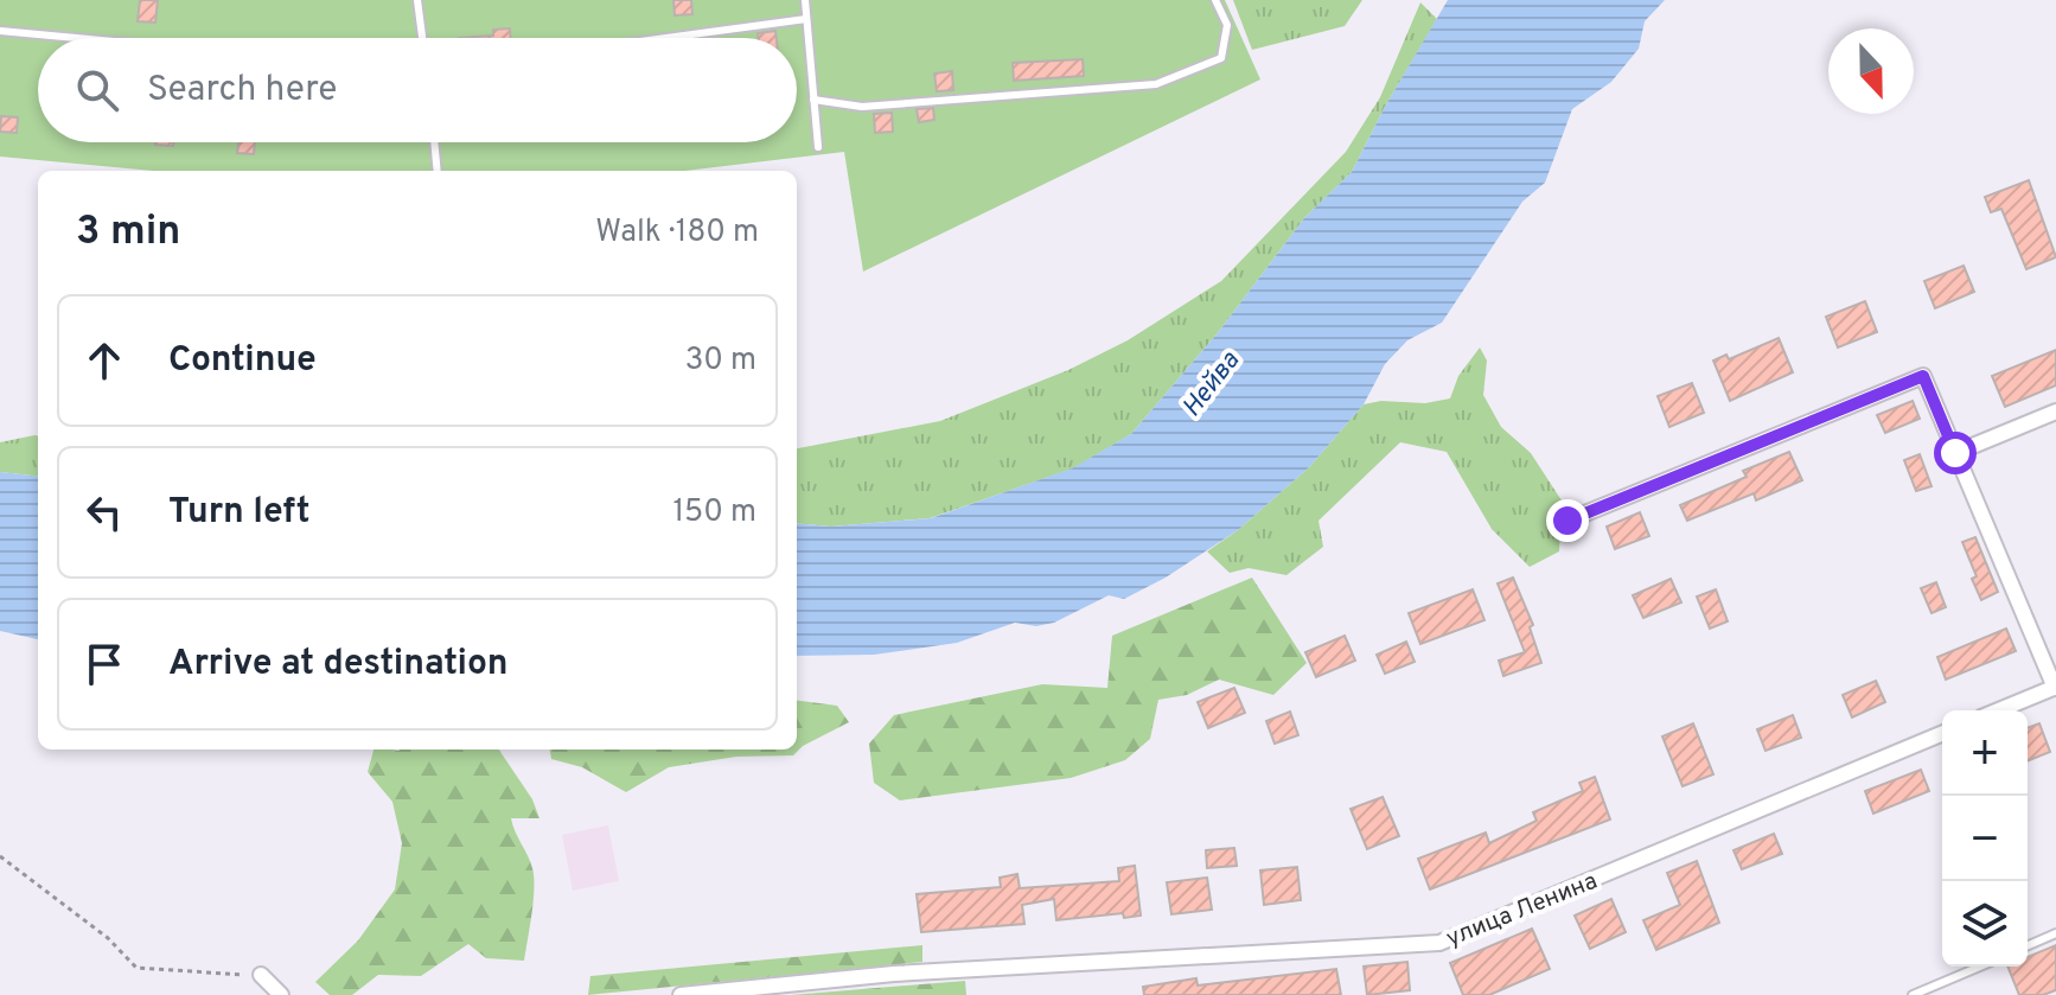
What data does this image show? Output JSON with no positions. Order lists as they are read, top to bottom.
{
  "streets": {
    "street": ["улица Ленина"]
  },
  "water": ["Нейва"],
  "north": "bottom",
  "page": {
    "search": "Search here",
    "heading": ["3 min", "Walk · 180 m"],
    "list": [
      ["Continue", "30 m"],
      ["Turn left", "150 m"],
      "Arrive at destination"
    ],
    "map_buttons": ["+", "−"]
  }
}
